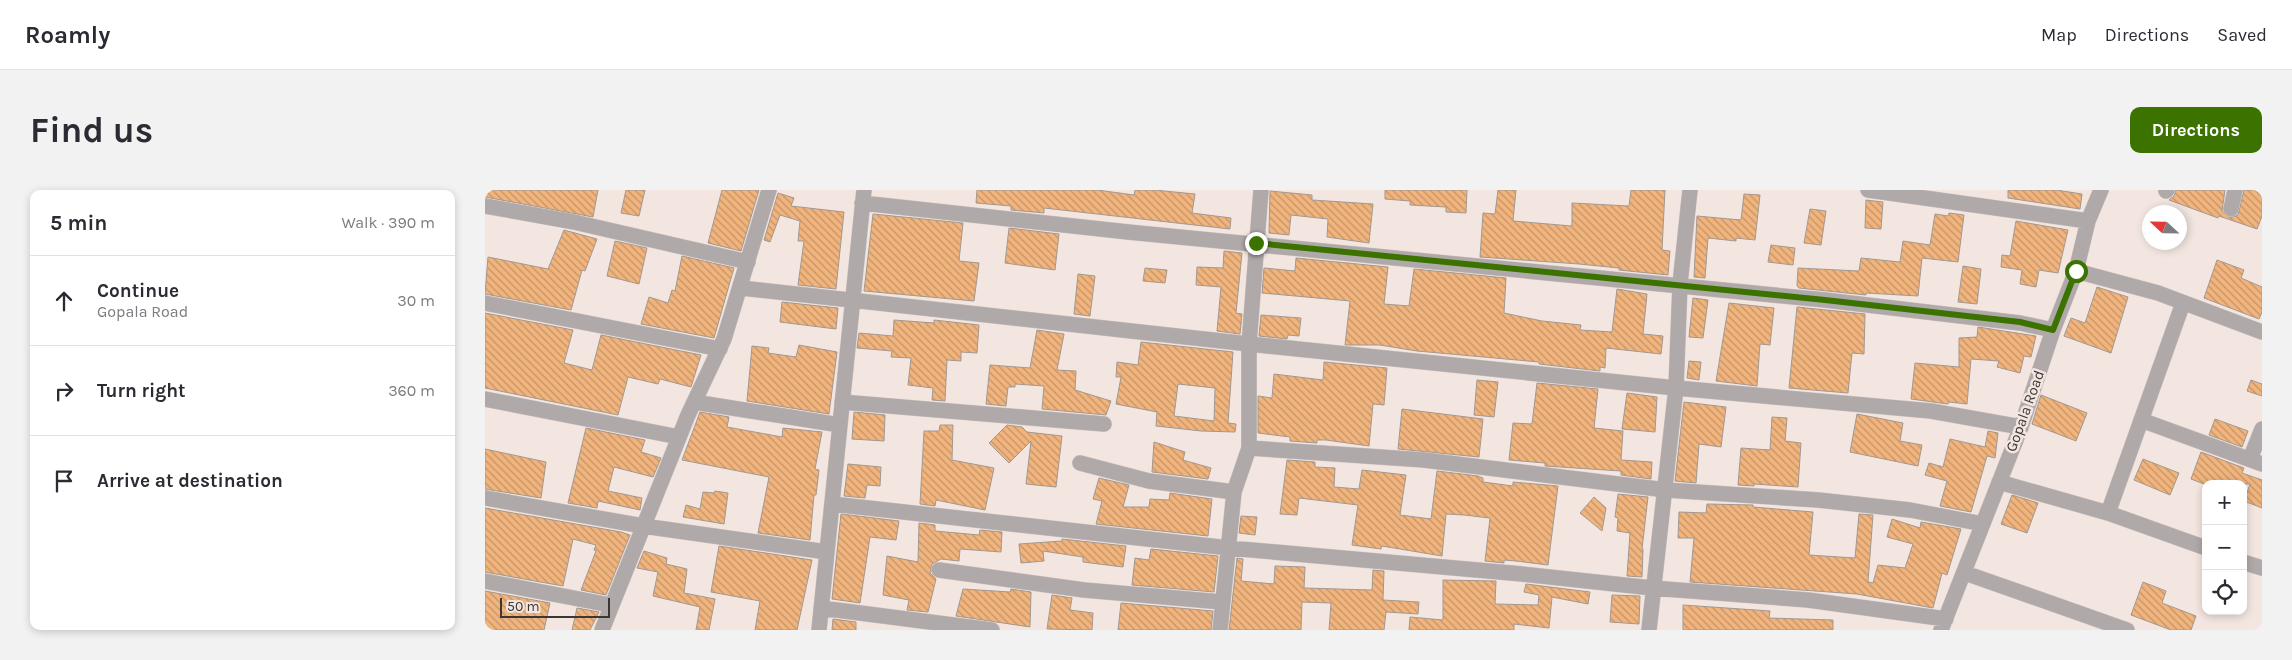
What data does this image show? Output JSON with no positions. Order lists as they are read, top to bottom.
{
  "streets": {
    "street": ["Gopala Road"]
  },
  "scale_bar": "50 m",
  "north": "left",
  "page": {
    "header": "Roamly",
    "nav": ["Map", "Directions", "Saved"],
    "buttons": "Directions",
    "title": "Find us",
    "heading": ["5 min", "Walk · 390 m"],
    "list": [
      ["Continue", "Gopala Road", "30 m"],
      ["Turn right", "360 m"],
      "Arrive at destination"
    ],
    "map_buttons": ["+", "−"],
    "scale": "50 m"
  }
}
